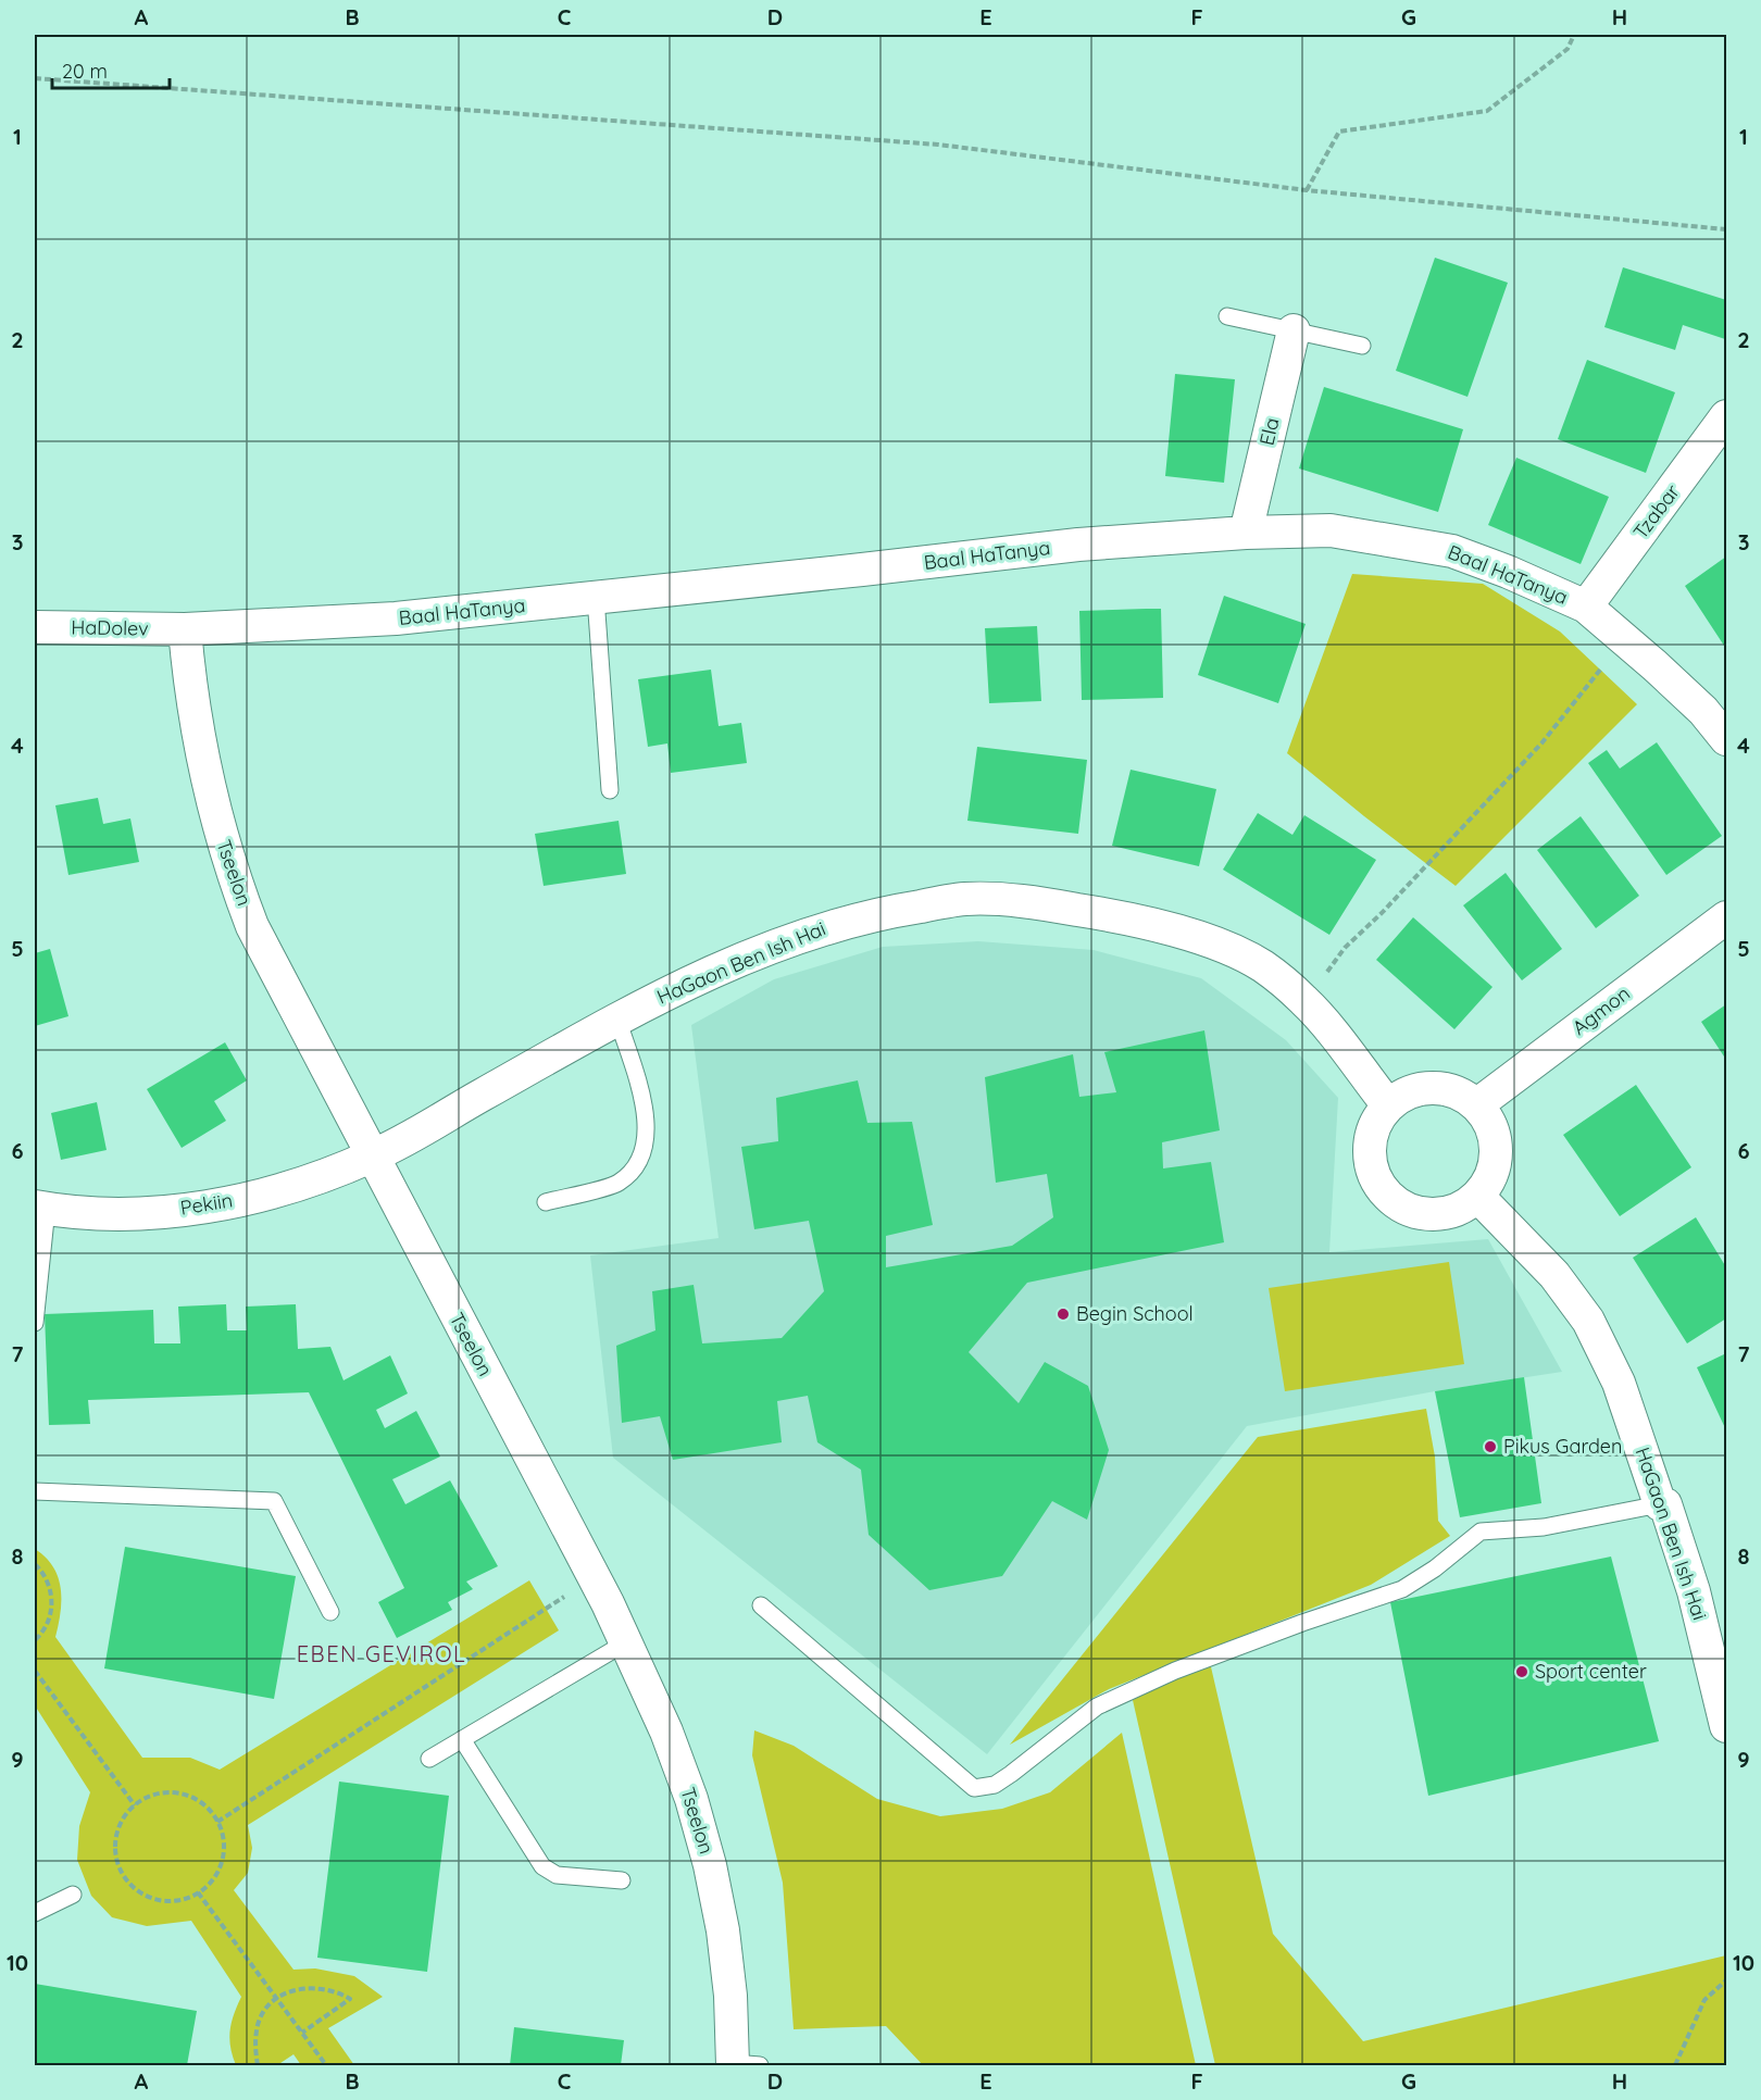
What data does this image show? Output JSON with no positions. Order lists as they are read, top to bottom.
{
  "streets": {
    "street": [
      "Ela",
      "Tzabar",
      "Baal HaTanya",
      "HaDolev",
      "Tseelon",
      "HaGaon Ben Ish Hai",
      "Agmon",
      "Pekiin"
    ]
  },
  "crossings": [
    ["Ela", "Baal HaTanya"],
    ["Tzabar", "Baal HaTanya"],
    ["Baal HaTanya", "HaDolev"],
    ["Baal HaTanya", "Tseelon"],
    ["HaDolev", "Tseelon"],
    ["Tseelon", "HaGaon Ben Ish Hai"],
    ["Tseelon", "Pekiin"],
    ["HaGaon Ben Ish Hai", "Agmon"],
    ["HaGaon Ben Ish Hai", "Pekiin"]
  ],
  "districts": ["EBEN GEVIROL"],
  "places": ["Begin School", "Pikus Garden", "Sport center"],
  "scale_bar": "20 m",
  "grid": {
    "columns": [
      "A",
      "B",
      "C",
      "D",
      "E",
      "F",
      "G",
      "H"
    ],
    "rows": [
      "1",
      "2",
      "3",
      "4",
      "5",
      "6",
      "7",
      "8",
      "9",
      "10"
    ]
  }
}
